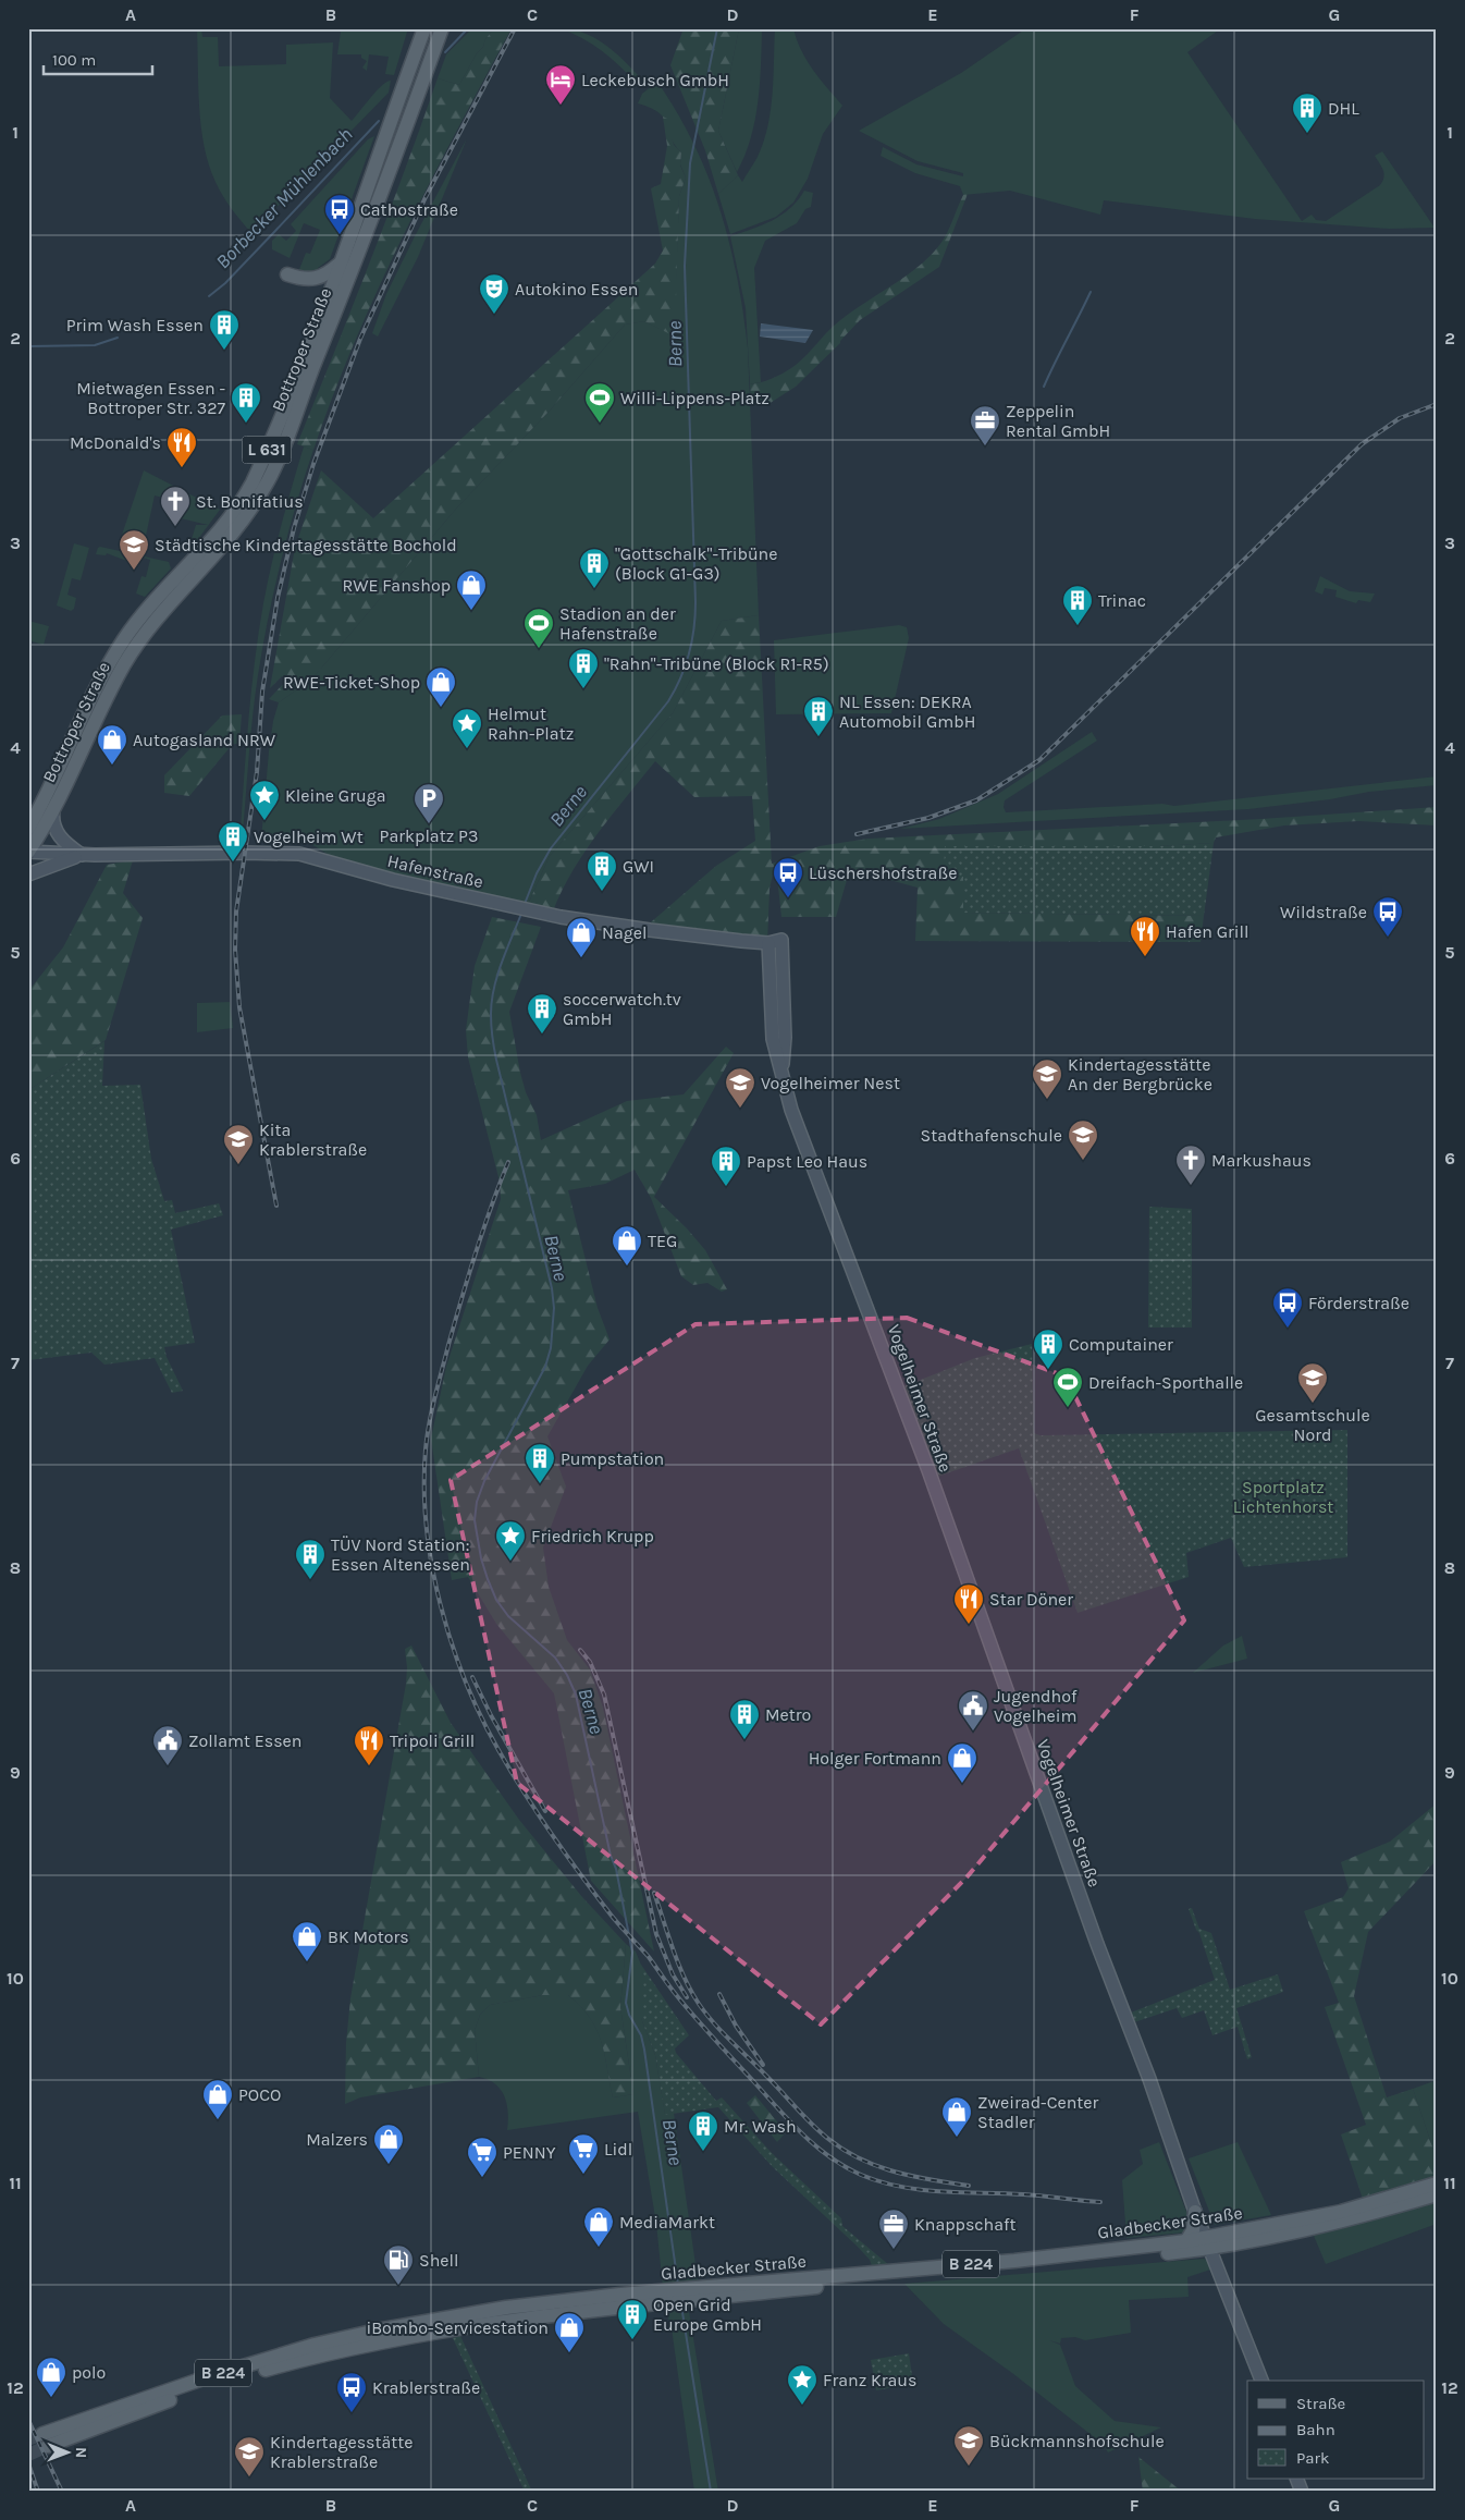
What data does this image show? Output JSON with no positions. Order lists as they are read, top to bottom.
{
  "streets": {
    "main road": [
      "Bottroper Straße",
      "L 631",
      "Hafenstraße",
      "Vogelheimer Straße",
      "Gladbecker Straße",
      "B 224"
    ]
  },
  "crossings": [
    ["Bottroper Straße", "Hafenstraße"],
    ["Hafenstraße", "Vogelheimer Straße"],
    ["Vogelheimer Straße", "Gladbecker Straße"]
  ],
  "water": ["Borbecker Mühlenbach", "Berne"],
  "parks": ["Sportplatz Lichtenhorst"],
  "places": {
    "hotel": ["Leckebusch GmbH"],
    "building": [
      "DHL",
      "Prim Wash Essen",
      "Mietwagen Essen - Bottroper Str. 327",
      "\"Gottschalk\"-Tribüne (Block G1-G3)",
      "Trinac",
      "\"Rahn\"-Tribüne (Block R1-R5)",
      "NL Essen: DEKRA Automobil GmbH",
      "Vogelheim Wt",
      "GWI",
      "soccerwatch.tv GmbH",
      "Papst Leo Haus",
      "Computainer",
      "Pumpstation",
      "TÜV Nord Station: Essen Altenessen",
      "Metro",
      "Mr. Wash",
      "Open Grid Europe GmbH"
    ],
    "bus stop": [
      "Cathostraße",
      "Lüschershofstraße",
      "Wildstraße",
      "Förderstraße",
      "Krablerstraße"
    ],
    "theatre": ["Autokino Essen"],
    "sports": ["Willi-Lippens-Platz", "Stadion an der Hafenstraße", "Dreifach-Sporthalle"],
    "office": ["Zeppelin Rental GmbH", "Knappschaft"],
    "restaurant": [
      "McDonald's",
      "Hafen Grill",
      "Star Döner",
      "Tripoli Grill"
    ],
    "church": ["St. Bonifatius", "Markushaus"],
    "school or university": [
      "Städtische Kindertagesstätte Bochold",
      "Kindertagesstätte An der Bergbrücke",
      "Vogelheimer Nest",
      "Stadthafenschule",
      "Kita Krablerstraße",
      "Gesamtschule Nord",
      "Bückmannshofschule",
      "Kindertagesstätte Krablerstraße"
    ],
    "shop": [
      "RWE Fanshop",
      "RWE-Ticket-Shop",
      "Autogasland NRW",
      "Nagel",
      "TEG",
      "Holger Fortmann",
      "BK Motors",
      "POCO",
      "Zweirad-Center Stadler",
      "Malzers",
      "MediaMarkt",
      "iBombo-Servicestation",
      "polo"
    ],
    "place": [
      "Helmut Rahn-Platz",
      "Kleine Gruga",
      "Friedrich Krupp",
      "Franz Kraus"
    ],
    "parking": ["Parkplatz P3"],
    "public building": ["Jugendhof Vogelheim", "Zollamt Essen"],
    "supermarket": ["Lidl", "PENNY"],
    "fuel station": ["Shell"]
  },
  "legend": ["Straße", "Bahn", "Park"],
  "scale_bar": "100 m",
  "north": "right",
  "grid": {
    "columns": [
      "A",
      "B",
      "C",
      "D",
      "E",
      "F",
      "G"
    ],
    "rows": [
      "1",
      "2",
      "3",
      "4",
      "5",
      "6",
      "7",
      "8",
      "9",
      "10",
      "11",
      "12"
    ]
  }
}
